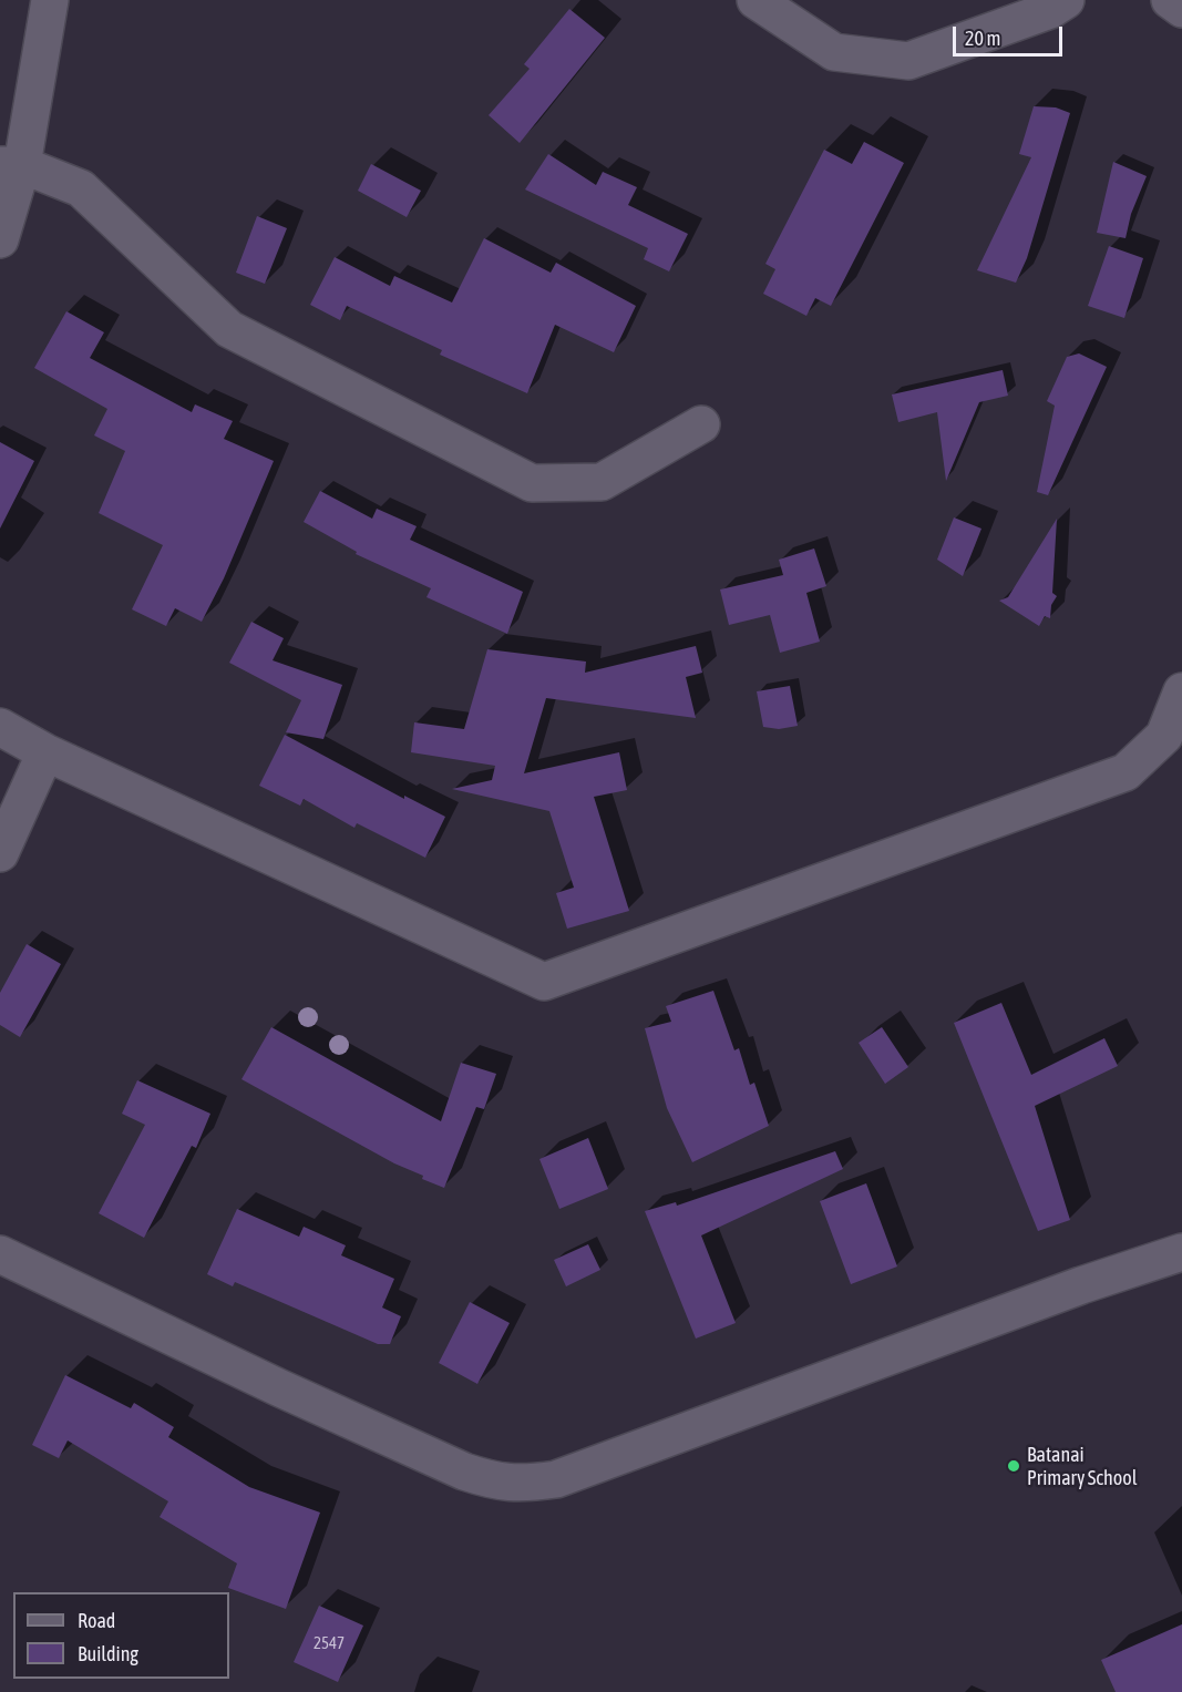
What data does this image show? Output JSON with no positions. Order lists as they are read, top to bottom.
{
  "places": ["Batanai Primary School"],
  "house_numbers": ["2547"],
  "legend": ["Road", "Building"],
  "scale_bar": "20 m"
}
